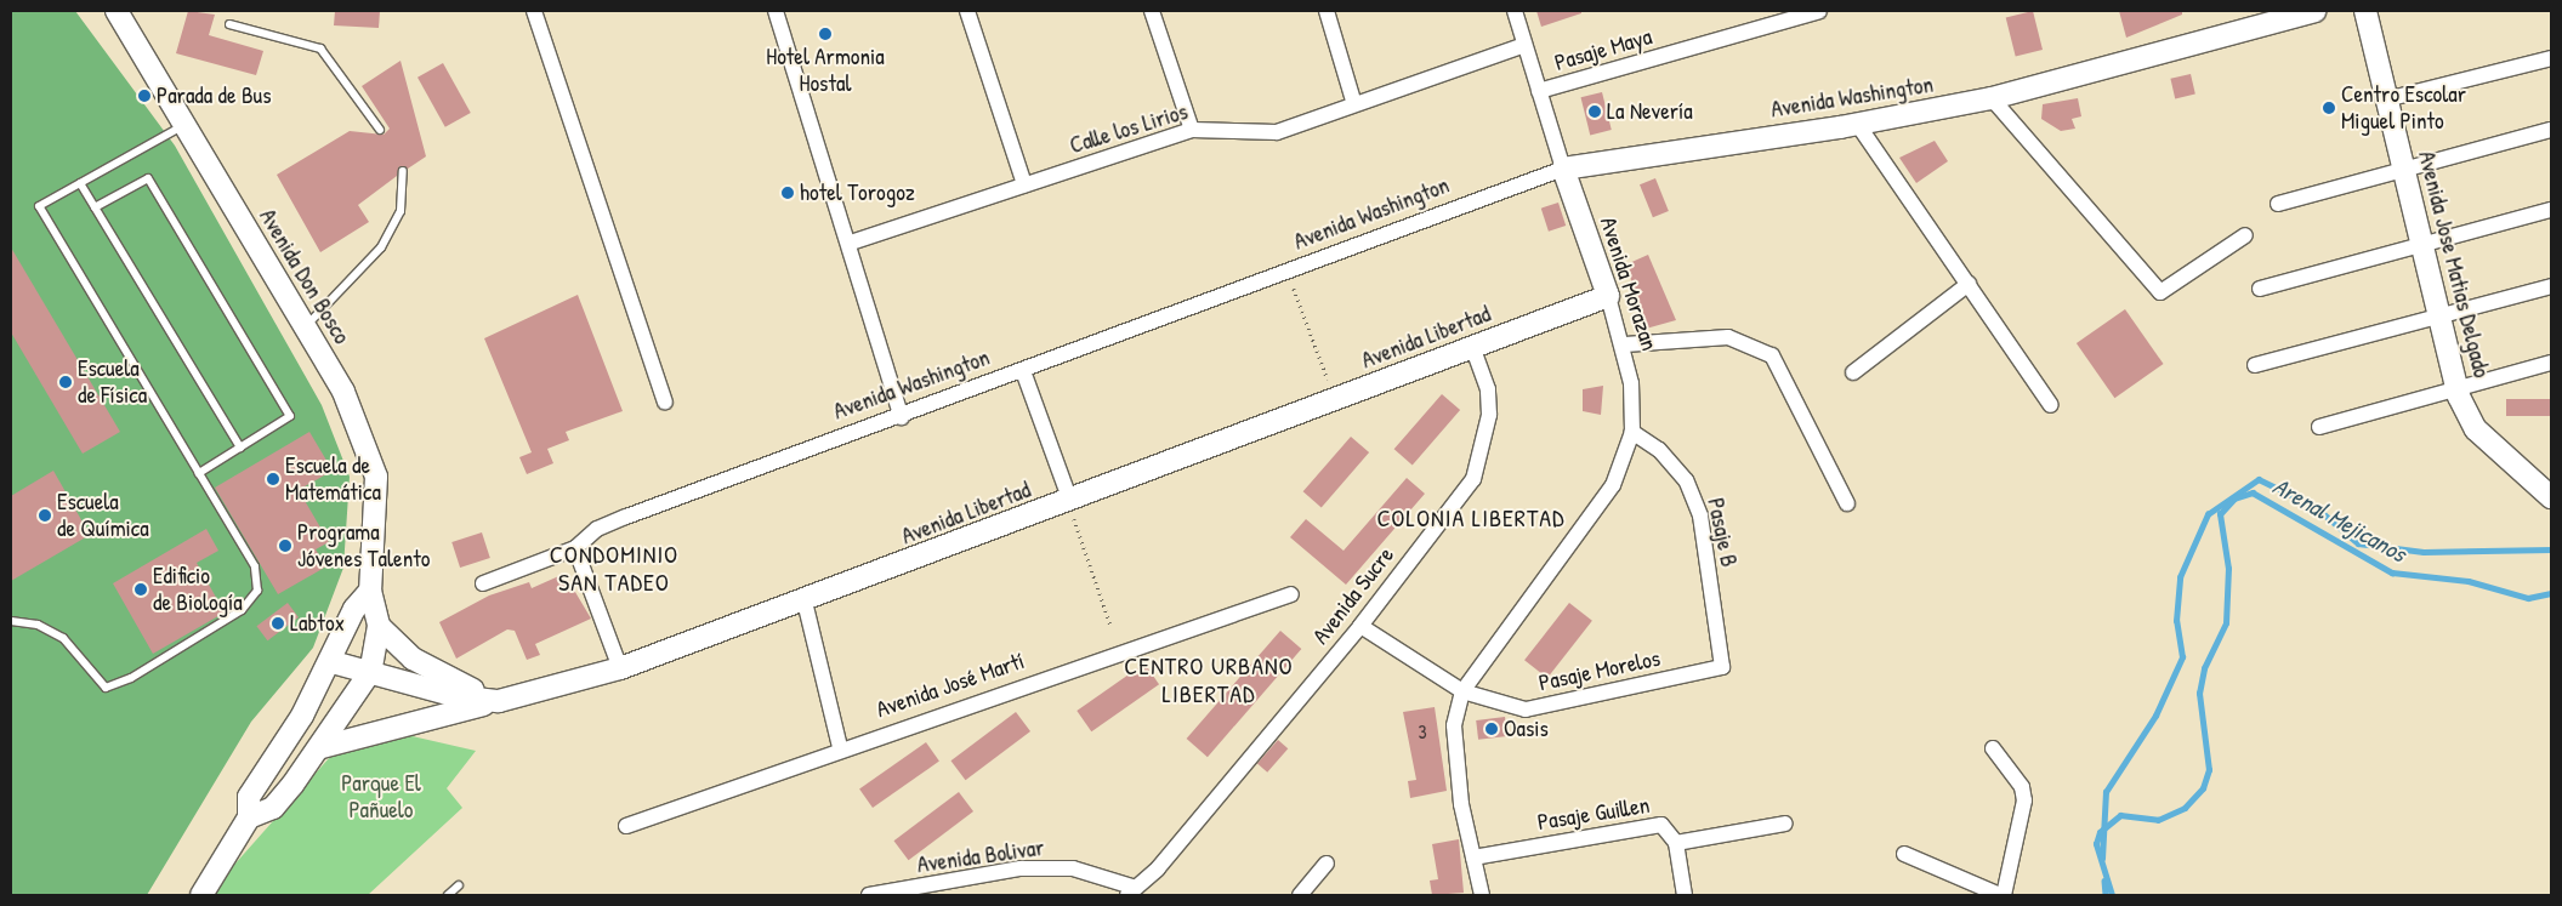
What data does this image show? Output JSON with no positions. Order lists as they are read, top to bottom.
{
  "streets": {
    "main road": [
      "Avenida Washington",
      "Avenida Jose Matias Delgado",
      "Avenida Don Bosco",
      "Avenida Morazan",
      "Avenida Libertad"
    ],
    "street": [
      "Pasaje Maya",
      "Calle los Lirios",
      "Pasaje B",
      "Avenida Sucre",
      "Pasaje Morelos",
      "Avenida José Martí",
      "Pasaje Guillen",
      "Avenida Bolivar"
    ]
  },
  "crossings": [
    ["Avenida Washington", "Avenida Morazan"],
    ["Avenida Don Bosco", "Avenida Libertad"],
    ["Avenida Morazan", "Avenida Libertad"],
    ["Avenida Morazan", "Pasaje B"],
    ["Avenida Morazan", "Pasaje Morelos"],
    ["Avenida Libertad", "Avenida Sucre"],
    ["Pasaje B", "Pasaje Morelos"],
    ["Avenida Sucre", "Pasaje Morelos"],
    ["Avenida Sucre", "Avenida Bolivar"]
  ],
  "districts": ["COLONIA LIBERTAD", "CONDOMINIO SAN TADEO", "CENTRO URBANO LIBERTAD"],
  "water": ["Arenal Mejicanos"],
  "parks": ["Parque El Pañuelo"],
  "places": [
    "Hotel Armonia Hostal",
    "Parada de Bus",
    "Centro Escolar Miguel Pinto",
    "La Nevería",
    "hotel Torogoz",
    "Escuela de Física",
    "Escuela de Matemática",
    "Escuela de Química",
    "Programa Jóvenes Talento",
    "Edificio de Biología",
    "Labtox",
    "Oasis"
  ],
  "house_numbers": ["3"]
}
